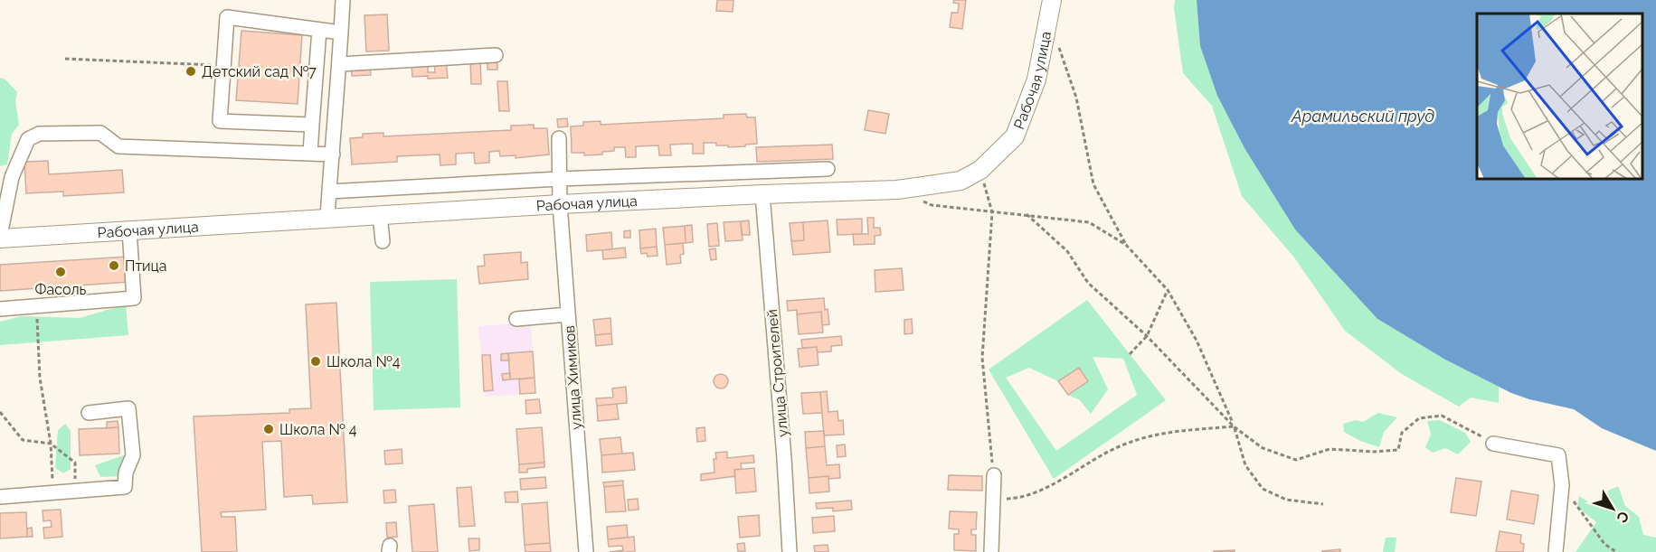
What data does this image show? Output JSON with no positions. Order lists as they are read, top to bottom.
{
  "streets": {
    "main road": ["Рабочая улица"],
    "street": ["улица Строителей", "улица Химиков"]
  },
  "crossings": [
    ["Рабочая улица", "улица Строителей"],
    ["Рабочая улица", "улица Химиков"]
  ],
  "water": ["Арамильский пруд"],
  "places": [
    "Детский сад №7",
    "Птица",
    "Фасоль",
    "Школа №4",
    "Школа № 4"
  ],
  "north": "bottom right"
}
